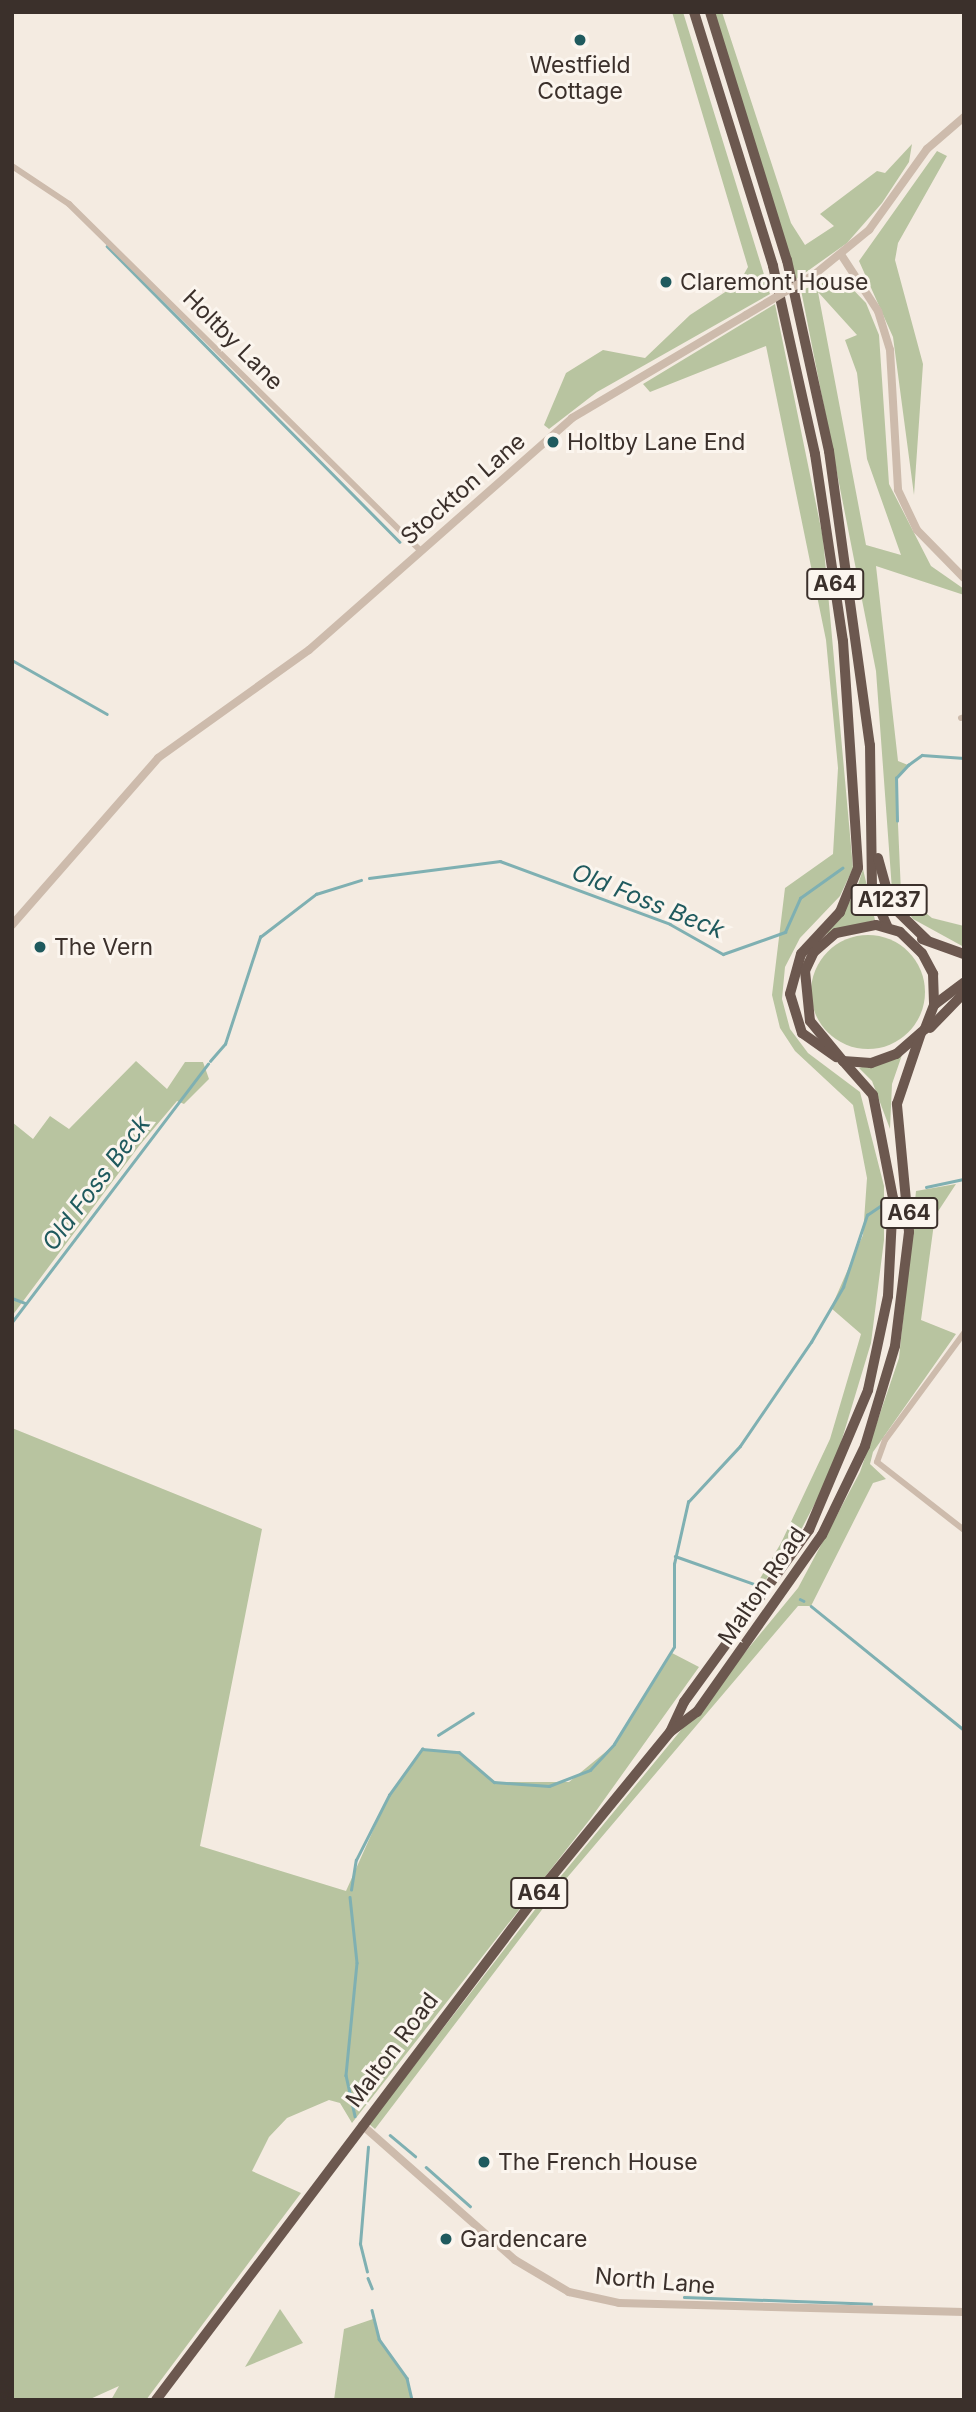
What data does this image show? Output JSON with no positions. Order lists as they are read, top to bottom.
{
  "streets": {
    "highway": ["A64", "A1237", "Malton Road"],
    "street": ["Holtby Lane", "Stockton Lane", "North Lane"]
  },
  "crossings": [
    ["Holtby Lane", "Stockton Lane"],
    ["A64", "A1237"],
    ["A64", "Malton Road"],
    ["A1237", "Malton Road"],
    ["Malton Road", "North Lane"]
  ],
  "water": ["Old Foss Beck"],
  "places": [
    "Westfield Cottage",
    "Claremont House",
    "Holtby Lane End",
    "The Vern",
    "The French House",
    "Gardencare"
  ]
}
